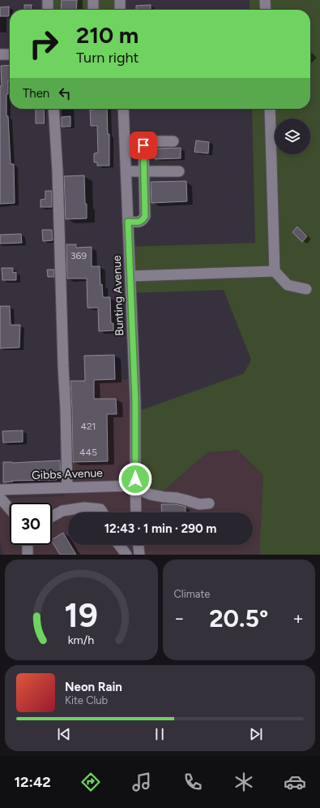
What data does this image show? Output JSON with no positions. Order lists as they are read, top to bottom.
{
  "streets": {
    "street": ["Bunting Avenue", "Gibbs Avenue"]
  },
  "crossings": [
    ["Bunting Avenue", "Gibbs Avenue"]
  ],
  "house_numbers": ["369", "421", "445"],
  "page": {
    "turn": ["210 m", "Turn right"],
    "then": "Then",
    "limit": "30",
    "trip": "12:43 · 1 min · 290 m",
    "tile": "Climate",
    "heat": ["−", "20.5°", "+"],
    "song": ["Neon Rain", "Kite Club"],
    "tabs": "12:42",
    "gauge": ["19", "km/h"]
  }
}
